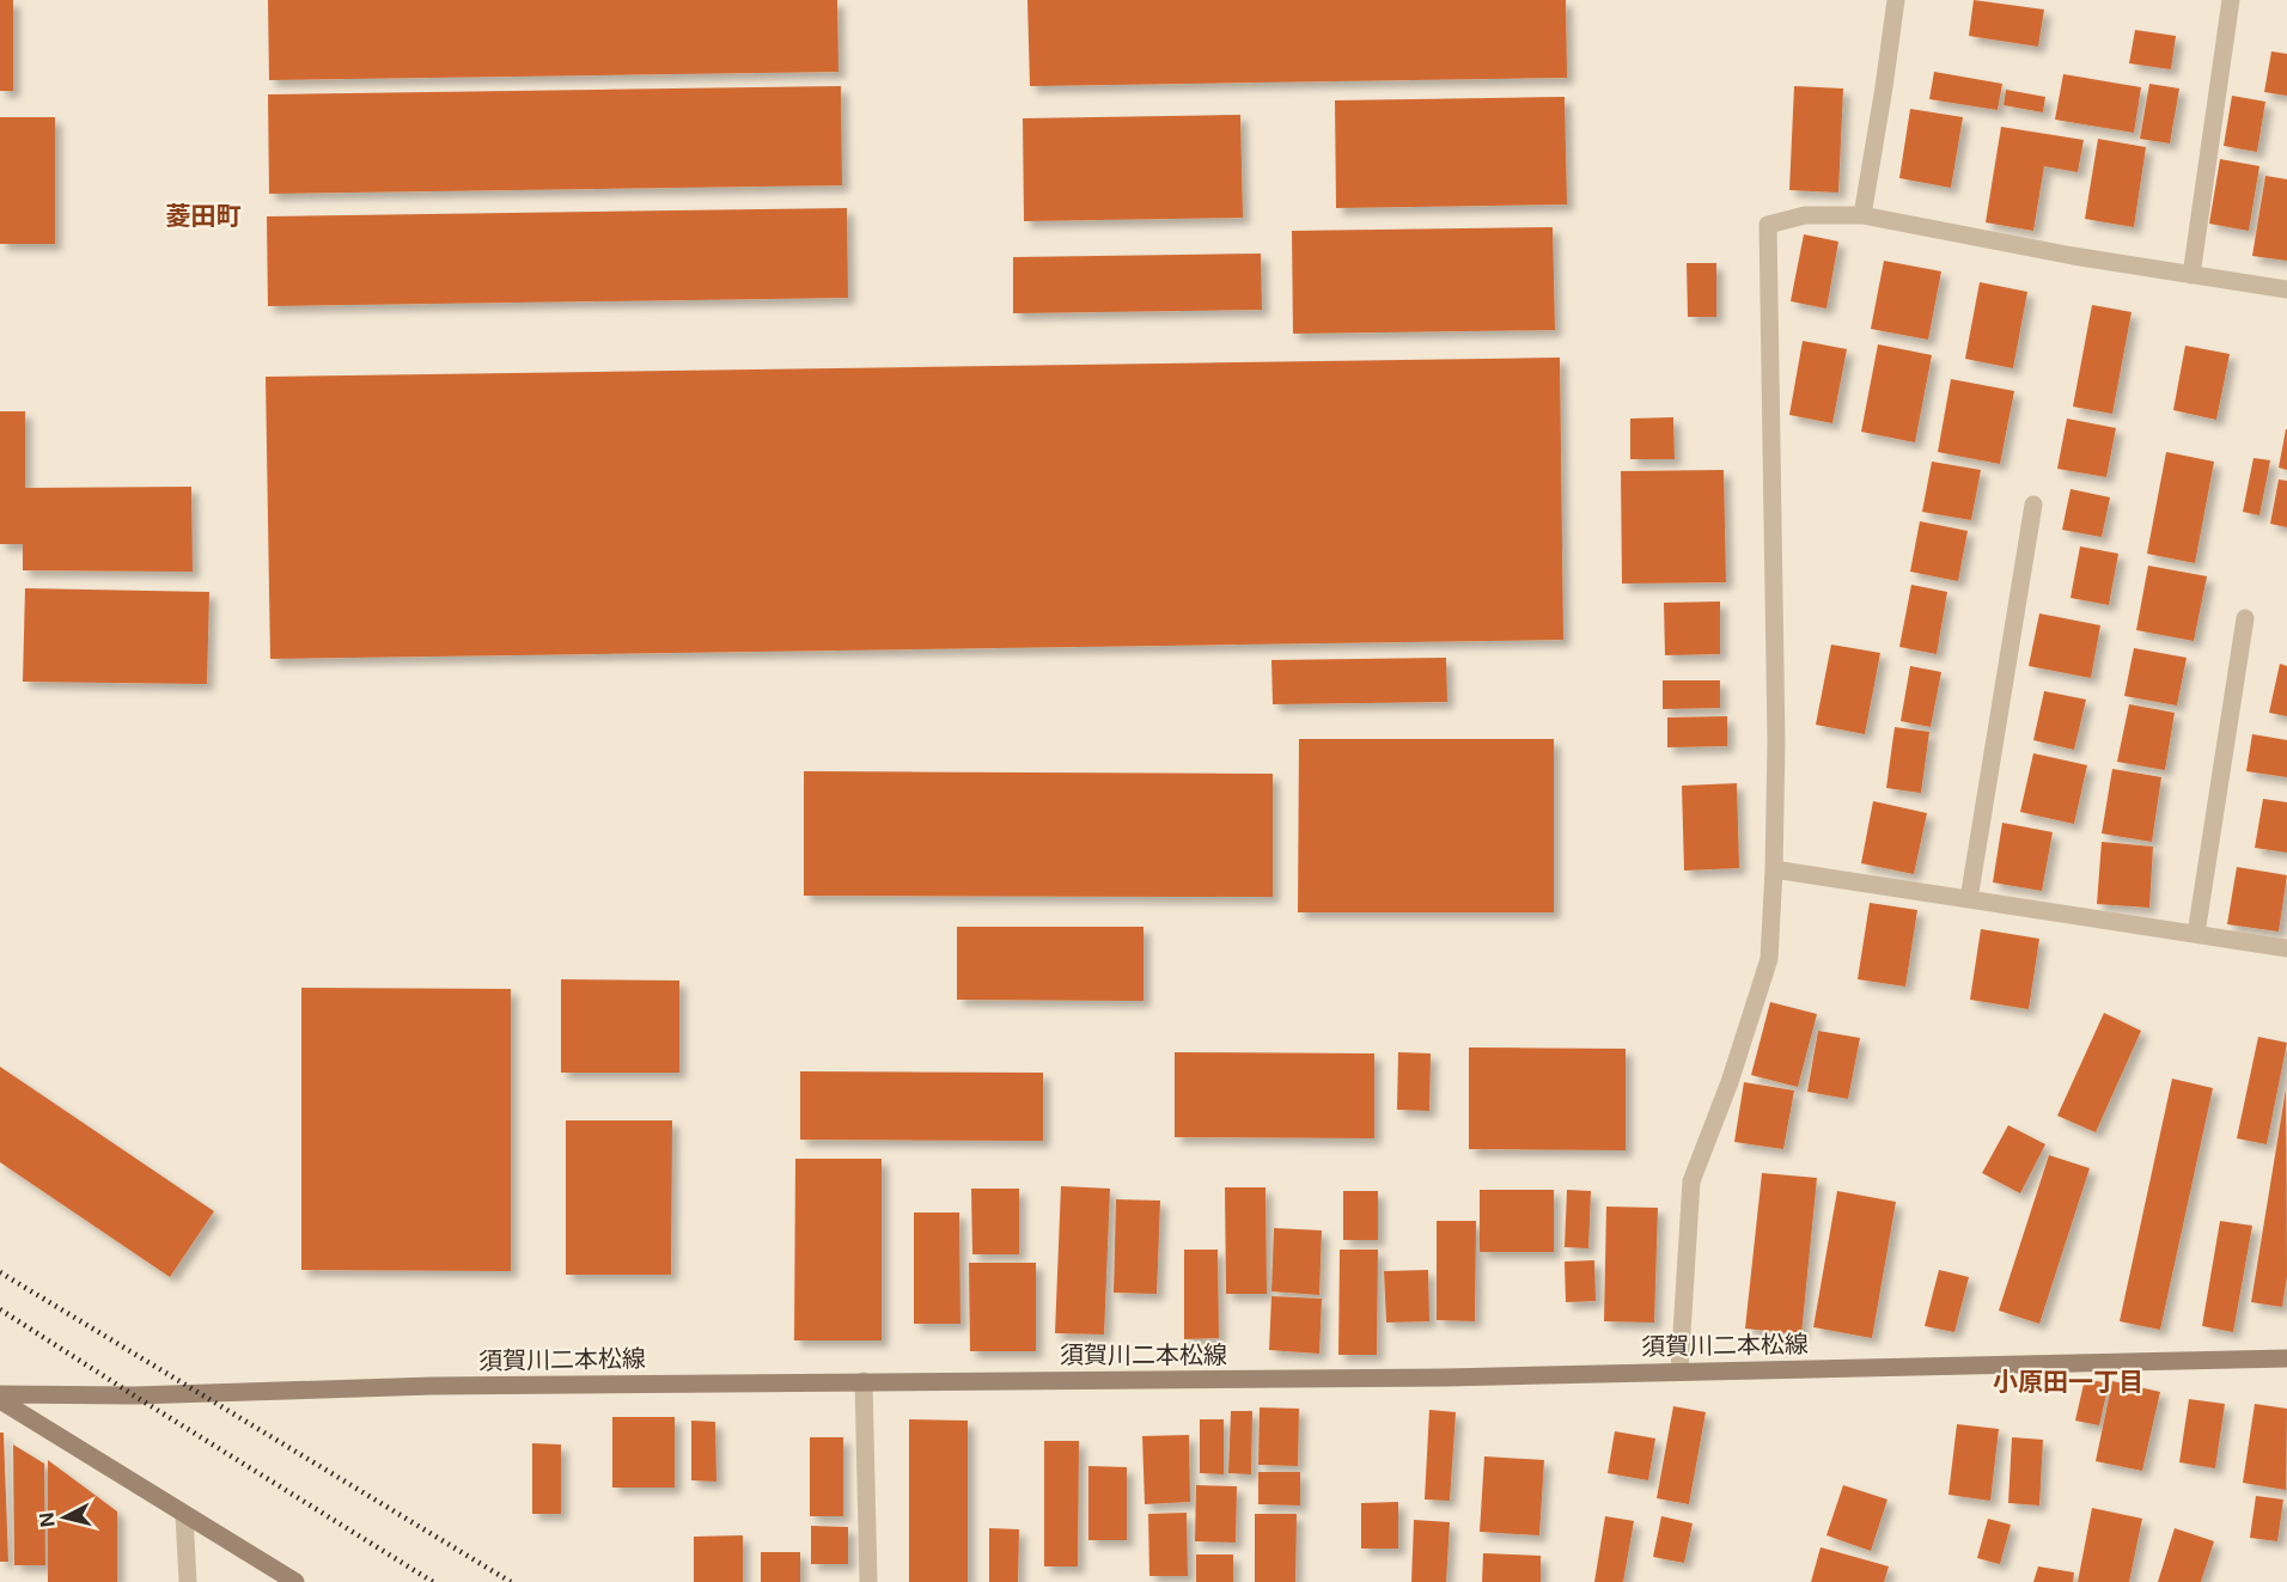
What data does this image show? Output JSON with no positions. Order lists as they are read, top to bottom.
{
  "streets": {
    "main road": ["須賀川二本松線"]
  },
  "districts": ["菱田町", "小原田一丁目"],
  "north": "left"
}
